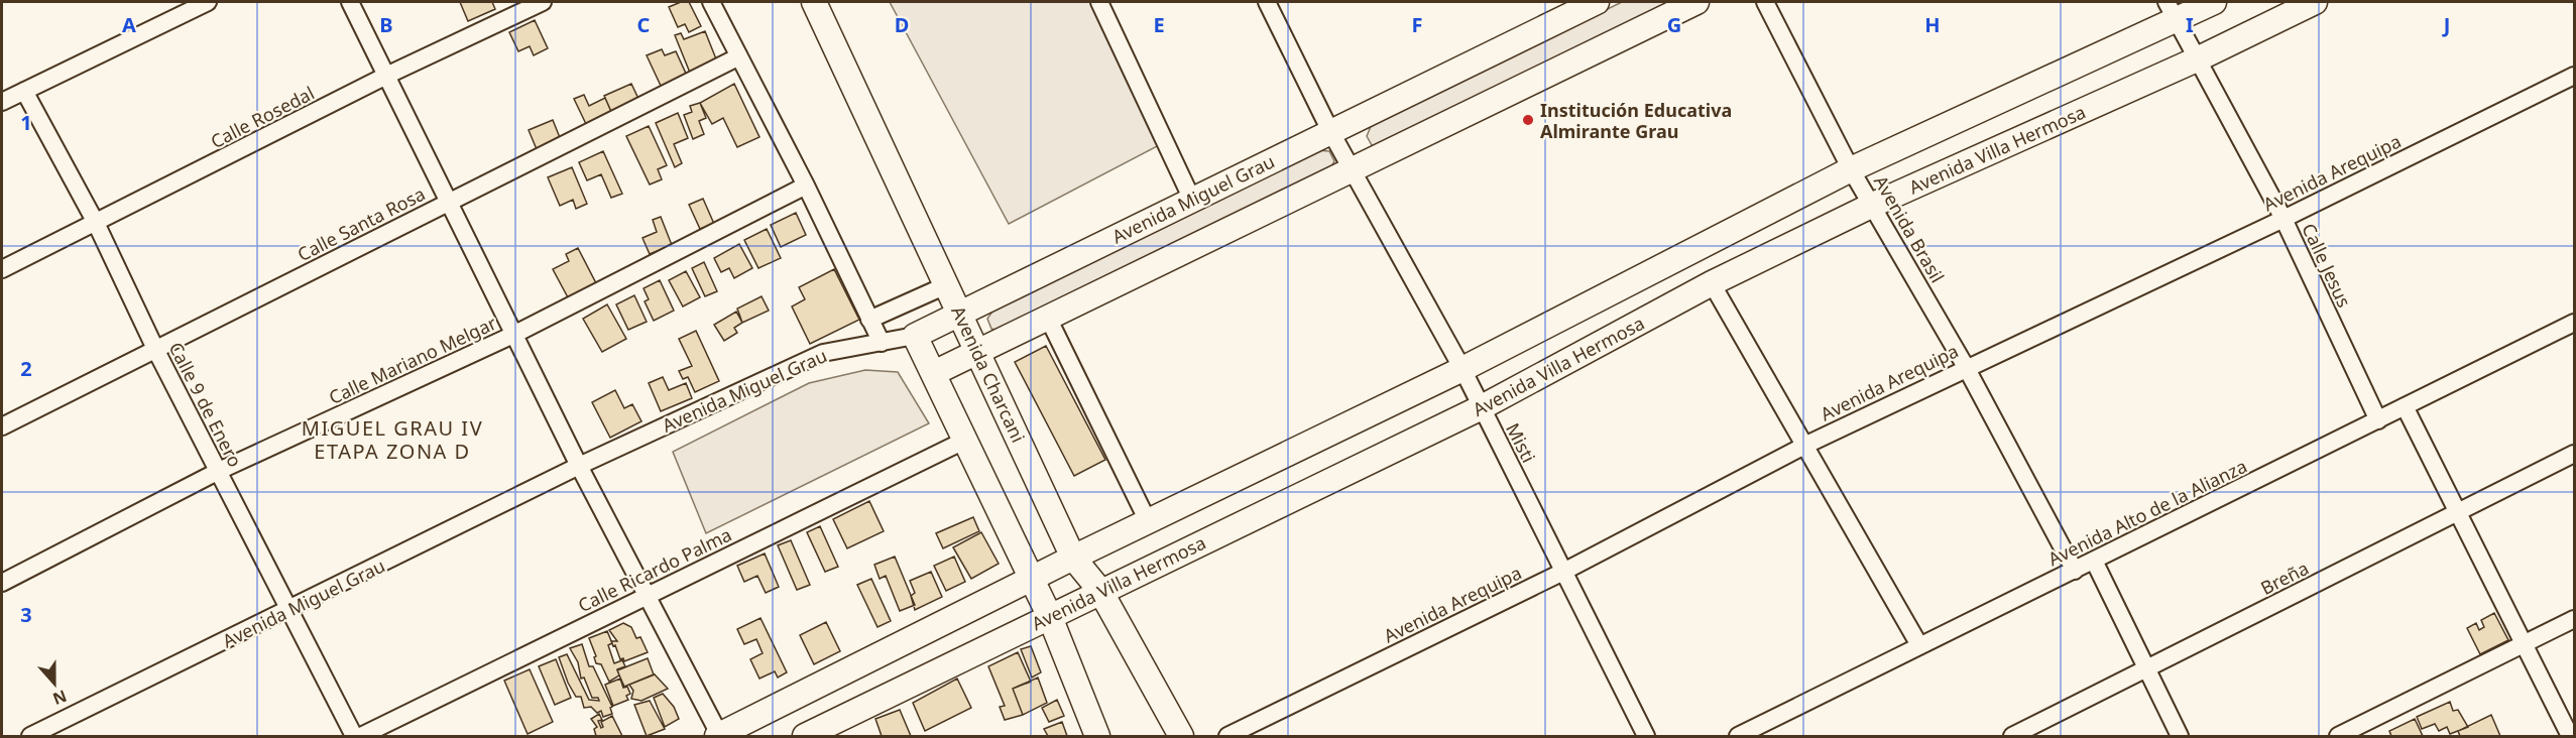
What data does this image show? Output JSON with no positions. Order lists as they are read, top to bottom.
{
  "streets": {
    "street": [
      "Calle Rosedal",
      "Avenida Villa Hermosa",
      "Avenida Arequipa",
      "Avenida Miguel Grau",
      "Calle Santa Rosa",
      "Avenida Brasil",
      "Calle Jesus",
      "Calle Mariano Melgar",
      "Avenida Charcani",
      "Calle 9 de Enero",
      "Misti",
      "Avenida Alto de la Alianza",
      "Calle Ricardo Palma",
      "Breña"
    ]
  },
  "crossings": [
    ["Calle Rosedal", "Calle 9 de Enero"],
    ["Avenida Villa Hermosa", "Avenida Brasil"],
    ["Avenida Villa Hermosa", "Calle Jesus"],
    ["Avenida Villa Hermosa", "Avenida Charcani"],
    ["Avenida Villa Hermosa", "Misti"],
    ["Avenida Arequipa", "Avenida Brasil"],
    ["Avenida Arequipa", "Calle Jesus"],
    ["Avenida Arequipa", "Misti"],
    ["Avenida Miguel Grau", "Avenida Charcani"],
    ["Avenida Miguel Grau", "Calle 9 de Enero"],
    ["Avenida Miguel Grau", "Misti"],
    ["Calle Santa Rosa", "Calle 9 de Enero"],
    ["Avenida Brasil", "Avenida Alto de la Alianza"],
    ["Calle Jesus", "Avenida Alto de la Alianza"],
    ["Calle Mariano Melgar", "Calle 9 de Enero"]
  ],
  "districts": ["MIGUEL GRAU IV ETAPA ZONA D"],
  "places": ["Institución Educativa Almirante Grau"],
  "north": "bottom",
  "grid": {
    "columns": [
      "A",
      "B",
      "C",
      "D",
      "E",
      "F",
      "G",
      "H",
      "I",
      "J"
    ],
    "rows": ["1", "2", "3"]
  }
}
